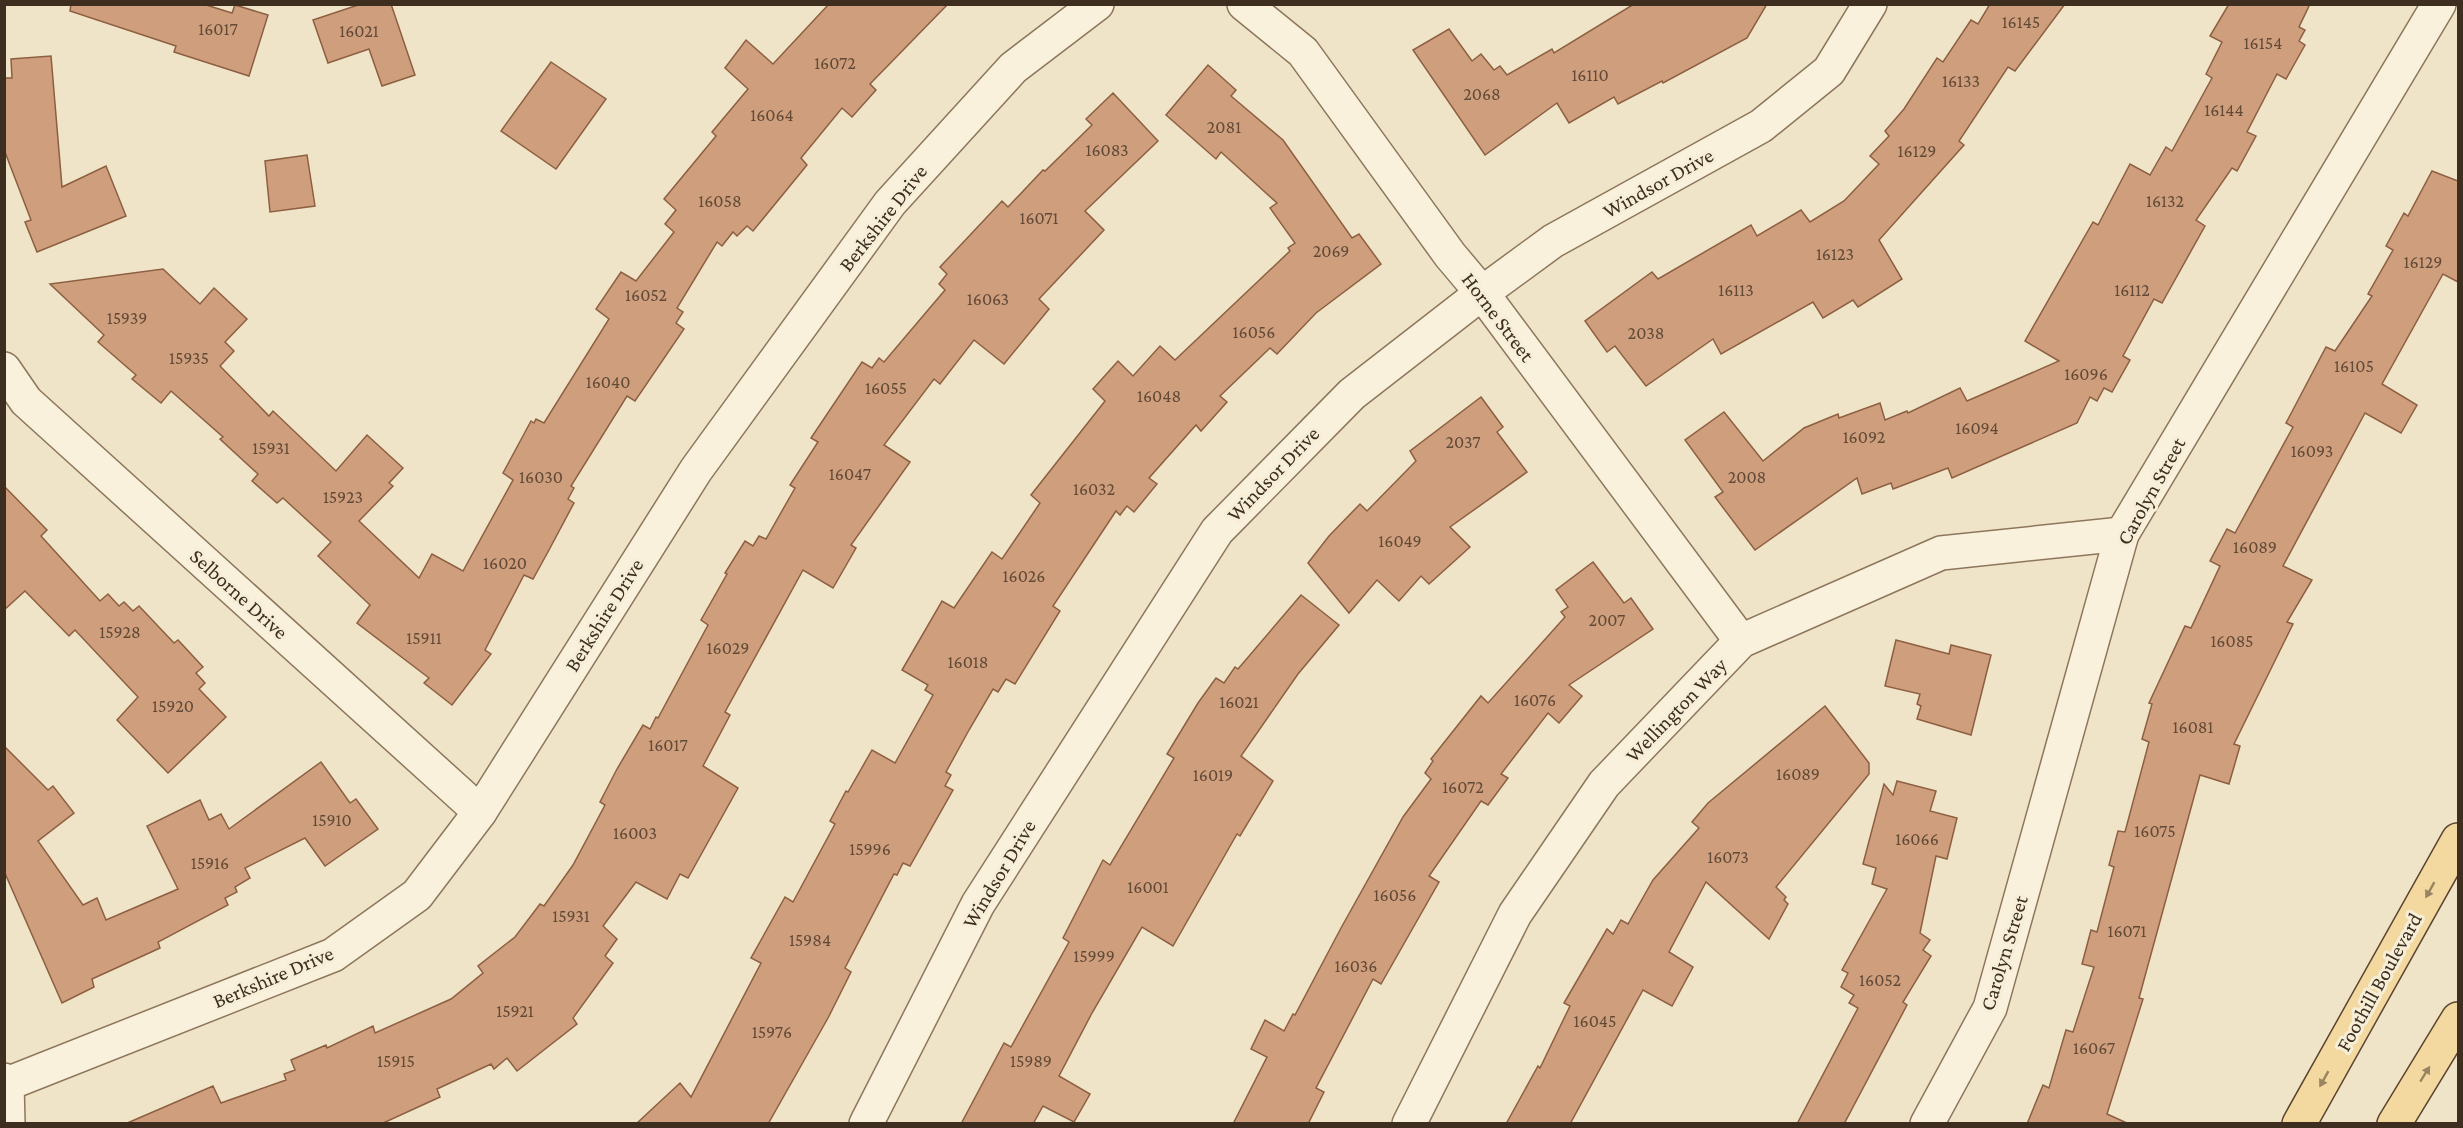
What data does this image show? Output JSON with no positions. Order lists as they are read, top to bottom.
{
  "streets": {
    "main road": ["Foothill Boulevard"],
    "street": [
      "Windsor Drive",
      "Berkshire Drive",
      "Horne Street",
      "Carolyn Street",
      "Selborne Drive",
      "Wellington Way"
    ]
  },
  "crossings": [
    ["Windsor Drive", "Horne Street"],
    ["Berkshire Drive", "Selborne Drive"],
    ["Horne Street", "Wellington Way"],
    ["Carolyn Street", "Wellington Way"]
  ],
  "house_numbers": [
    "16145",
    "16017",
    "16021",
    "16154",
    "16072",
    "16110",
    "16133",
    "2068",
    "16144",
    "16064",
    "2081",
    "16083",
    "16129",
    "16058",
    "16132",
    "16071",
    "2069",
    "16123",
    "16129",
    "16113",
    "16112",
    "16052",
    "16063",
    "15939",
    "16056",
    "2038",
    "15935",
    "16105",
    "16096",
    "16040",
    "16055",
    "16048",
    "16094",
    "16092",
    "2037",
    "15931",
    "16093",
    "16047",
    "16030",
    "2008",
    "16032",
    "15923",
    "16049",
    "16089",
    "16020",
    "16026",
    "2007",
    "15928",
    "15911",
    "16085",
    "16029",
    "16018",
    "16076",
    "16021",
    "15920",
    "16081",
    "16017",
    "16089",
    "16019",
    "16072",
    "15910",
    "16075",
    "16003",
    "16066",
    "15996",
    "16073",
    "15916",
    "16001",
    "16056",
    "15931",
    "16071",
    "15984",
    "15999",
    "16036",
    "16052",
    "15921",
    "16045",
    "15976",
    "16067",
    "15915",
    "15989"
  ]
}
